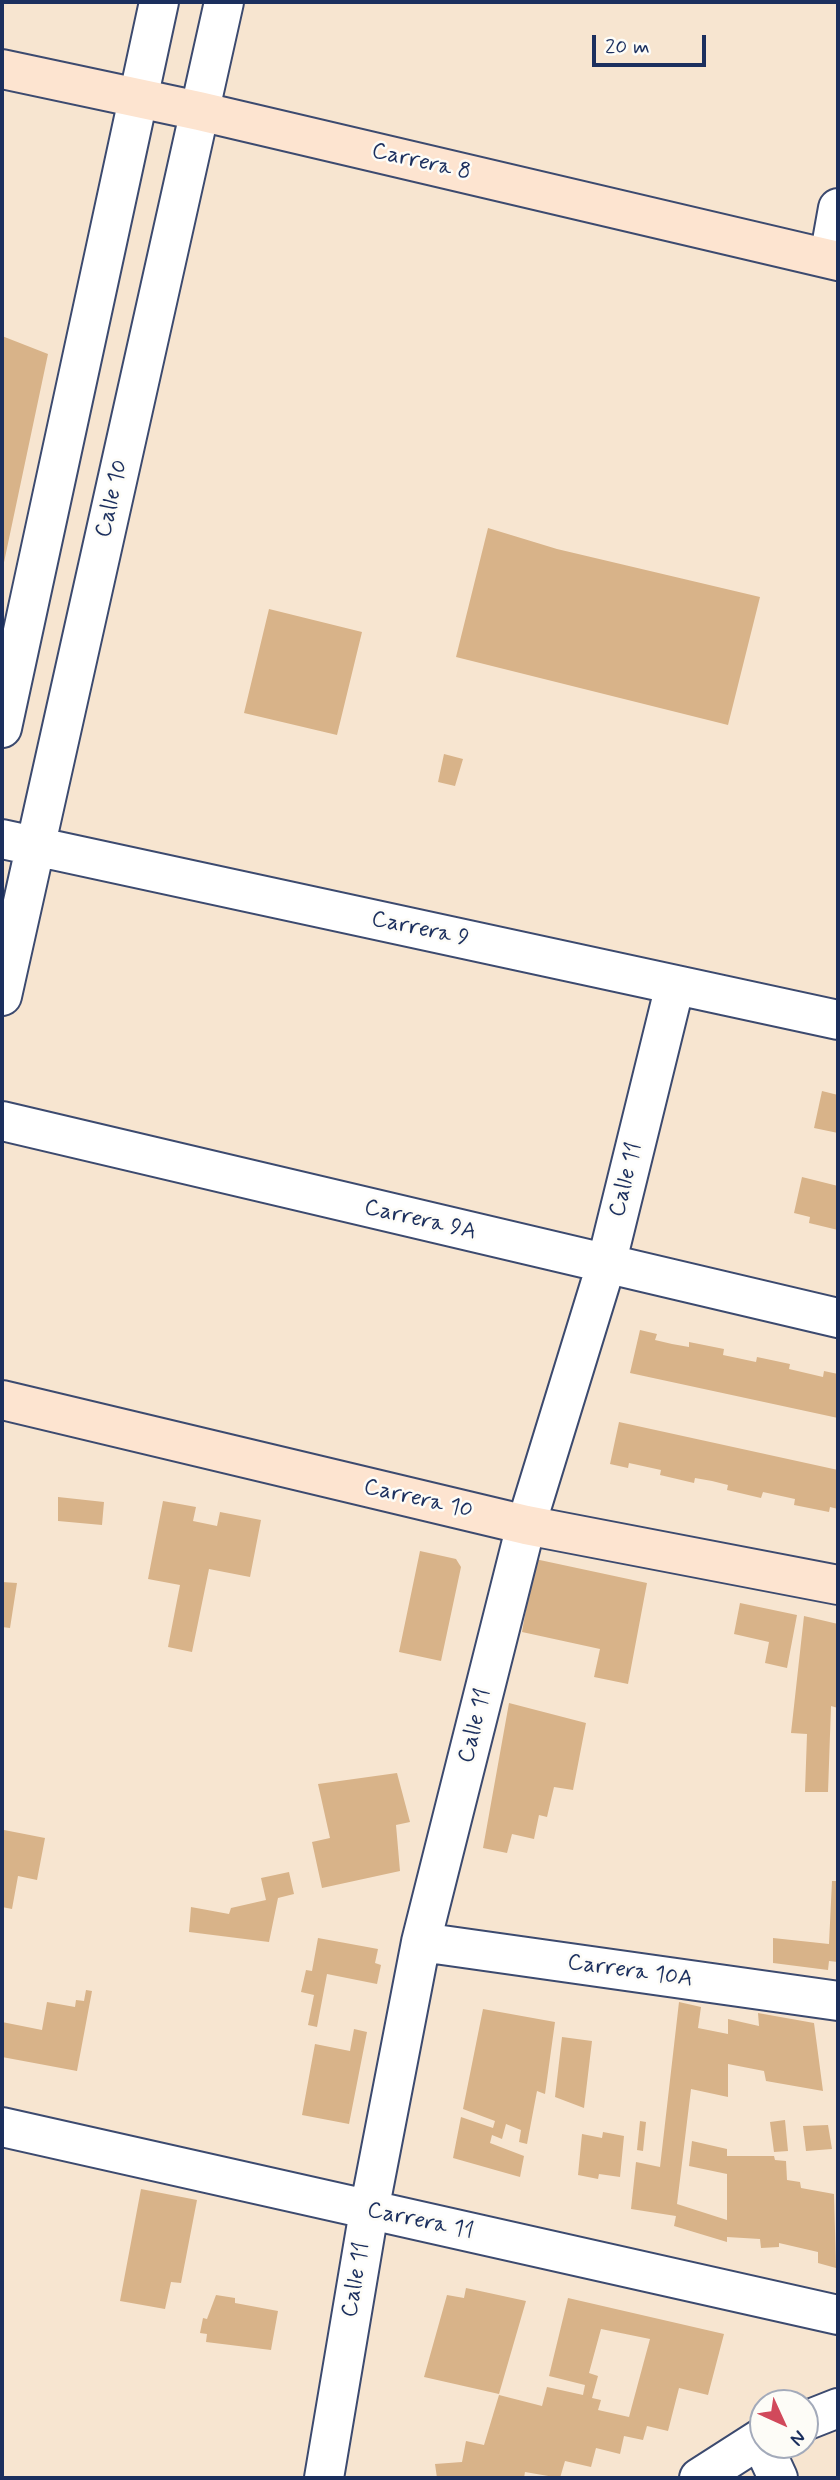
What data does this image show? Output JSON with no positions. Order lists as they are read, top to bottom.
{
  "streets": {
    "street": [
      "Carrera 8",
      "Calle 10",
      "Carrera 9",
      "Calle 11",
      "Carrera 9A",
      "Carrera 10",
      "Carrera 10A",
      "Carrera 11"
    ]
  },
  "crossings": [
    ["Carrera 8", "Calle 10"],
    ["Calle 10", "Carrera 9"],
    ["Carrera 9", "Calle 11"],
    ["Calle 11", "Carrera 9A"],
    ["Calle 11", "Carrera 10"],
    ["Calle 11", "Carrera 10A"],
    ["Calle 11", "Carrera 11"]
  ],
  "scale_bar": "20 m",
  "north": "bottom right"
}
